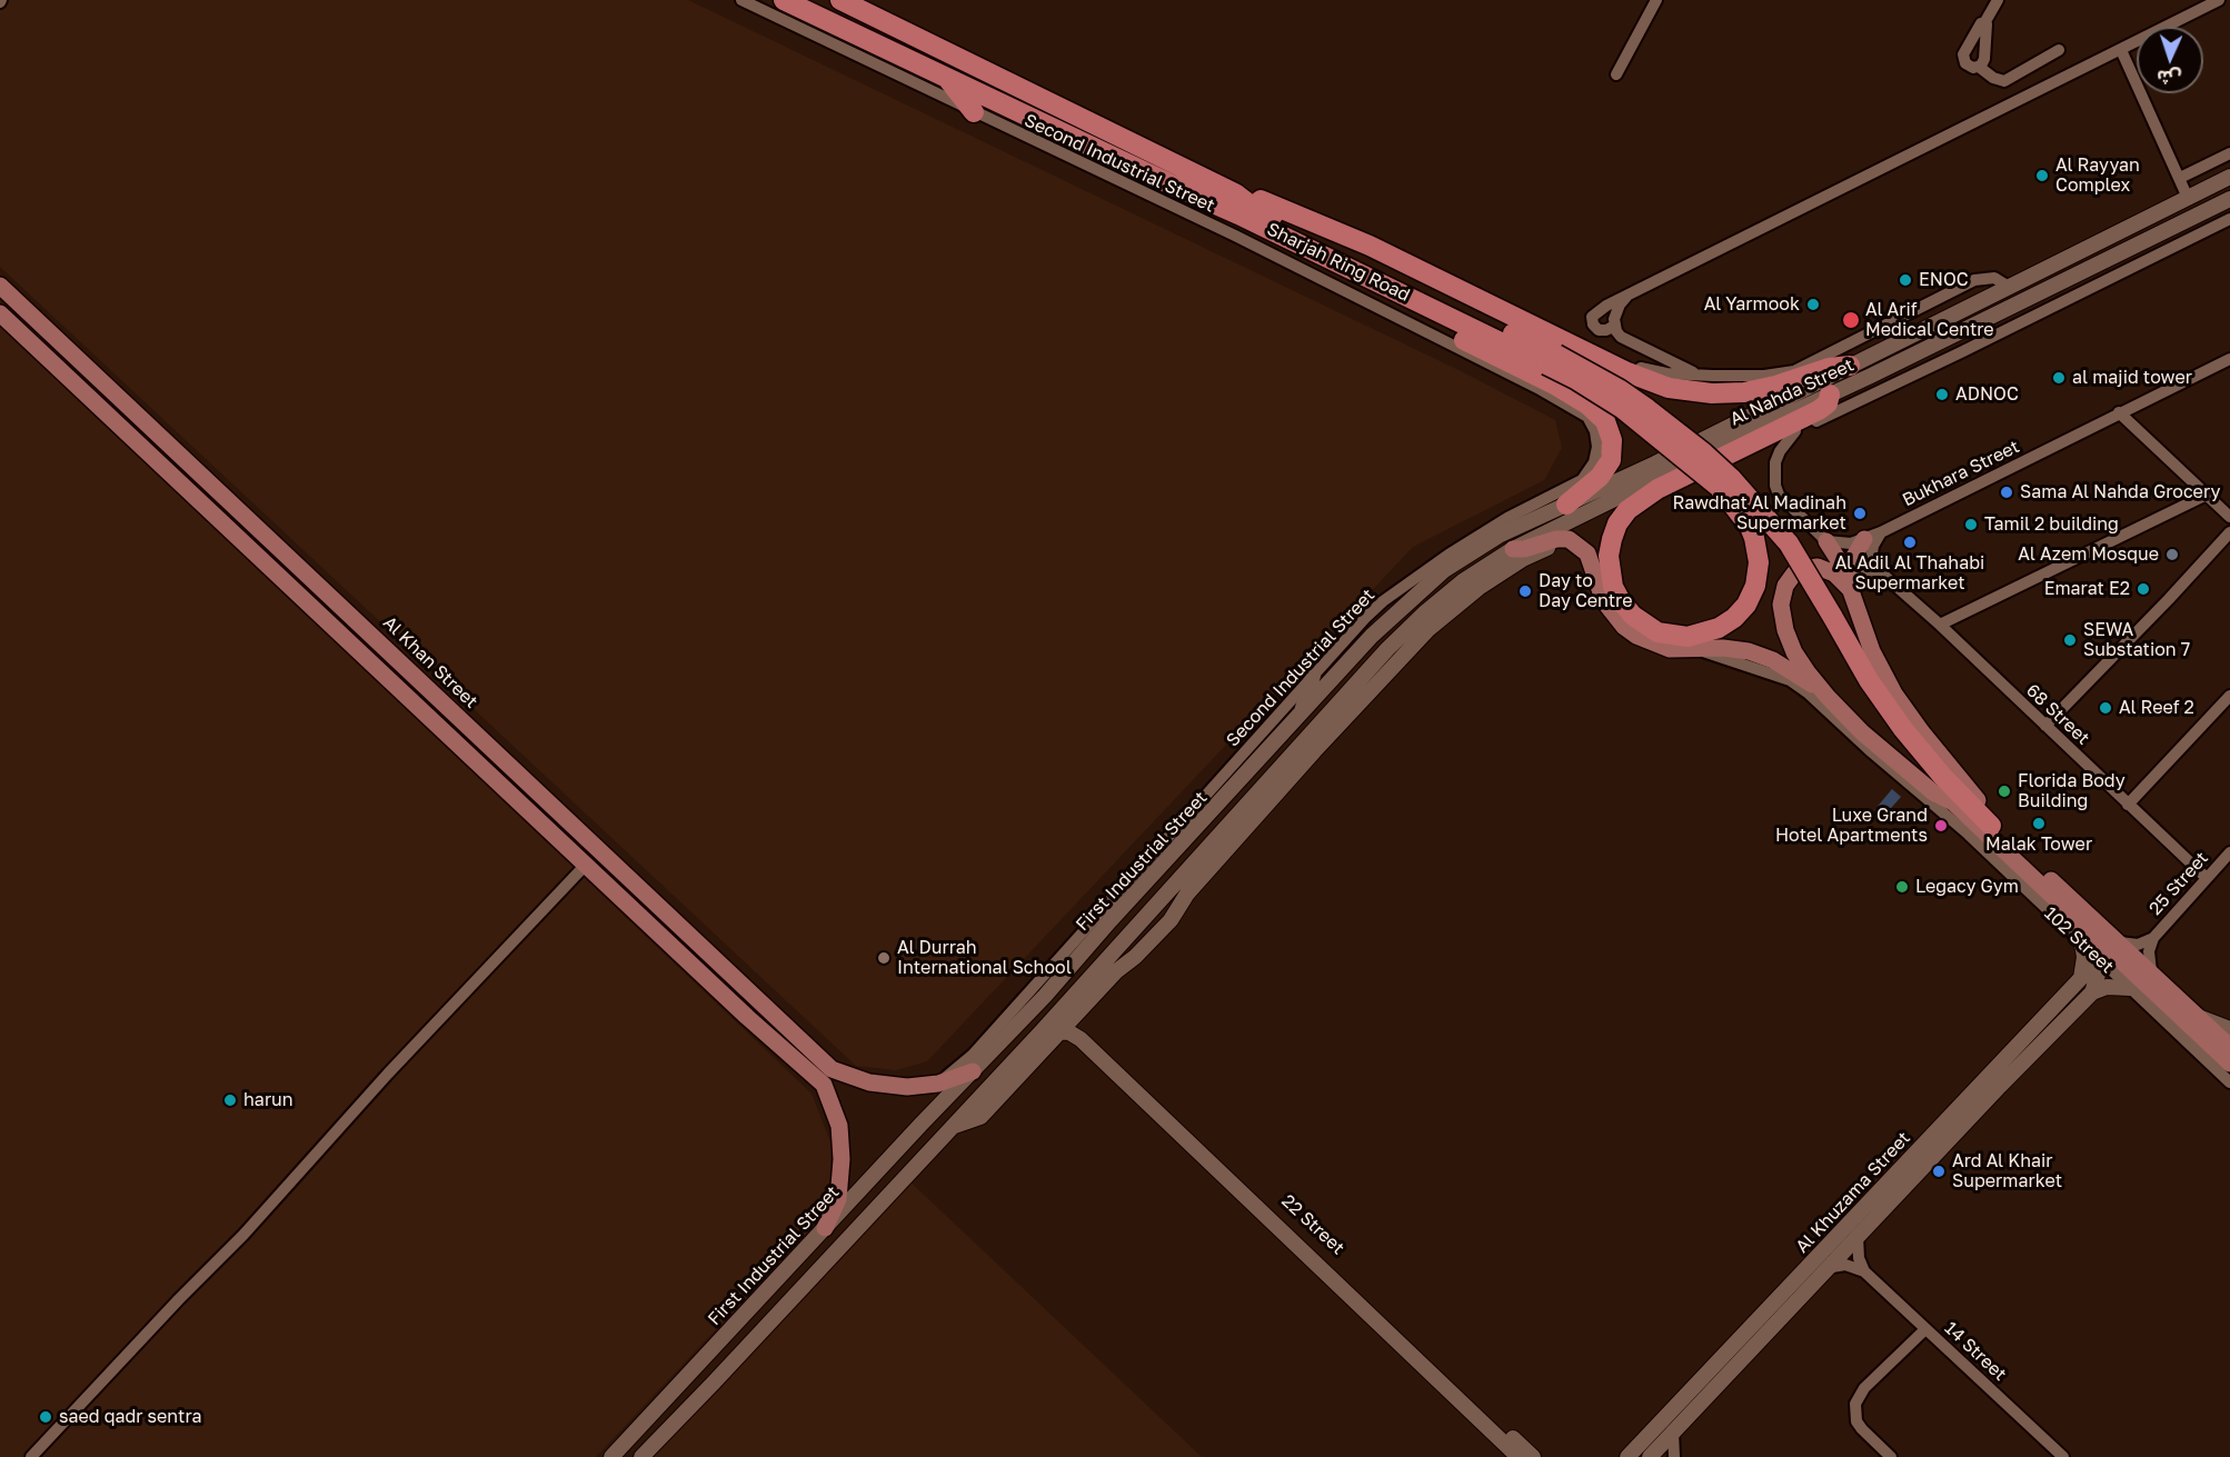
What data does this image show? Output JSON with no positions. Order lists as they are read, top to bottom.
{
  "streets": {
    "highway": ["Sharjah Ring Road", "102 Street"],
    "main road": [
      "Al Nahda Street",
      "Al Khan Street",
      "First Industrial Street",
      "Al Khuzama Street",
      "22 Street"
    ],
    "street": [
      "Second Industrial Street",
      "Bukhara Street",
      "68 Street",
      "25 Street",
      "14 Street"
    ]
  },
  "crossings": [
    ["Second Industrial Street", "Al Khan Street"],
    ["Sharjah Ring Road", "102 Street"],
    ["Al Nahda Street", "First Industrial Street"],
    ["Bukhara Street", "68 Street"],
    ["68 Street", "25 Street"],
    ["25 Street", "102 Street"]
  ],
  "places": [
    "Al Rayyan Complex",
    "ENOC",
    "Al Yarmook",
    "Al Arif Medical Centre",
    "al majid tower",
    "ADNOC",
    "Sama Al Nahda Grocery",
    "Rawdhat Al Madinah Supermarket",
    "Tamil 2 building",
    "Al Adil Al Thahabi Supermarket",
    "Al Azem Mosque",
    "Emarat E2",
    "Day to Day Centre",
    "SEWA Substation 7",
    "Al Reef 2",
    "Florida Body Building",
    "Malak Tower",
    "Luxe Grand Hotel Apartments",
    "Legacy Gym",
    "Al Durrah International School",
    "harun",
    "Ard Al Khair Supermarket",
    "saed qadr sentra"
  ],
  "north": "bottom"
}
